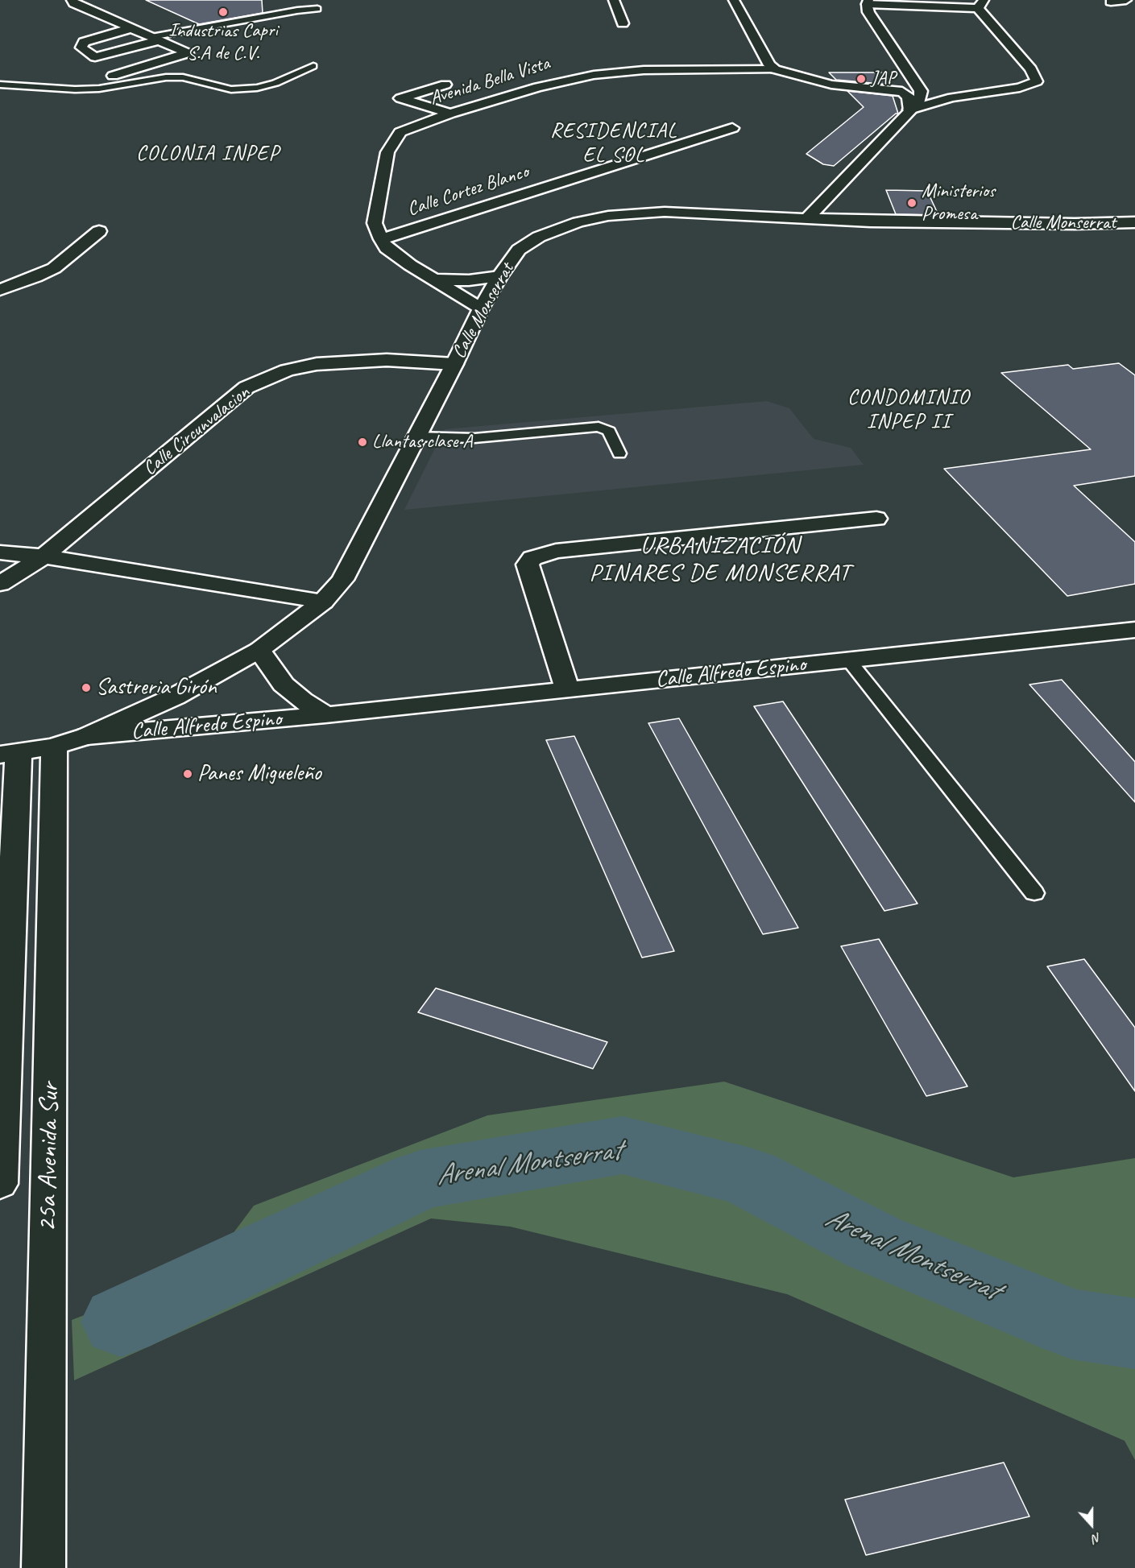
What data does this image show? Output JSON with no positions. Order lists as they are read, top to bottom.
{
  "streets": {
    "street": [
      "Avenida Bella Vista",
      "Calle Cortez Blanco",
      "Calle Monserrat",
      "Calle Circunvalacion",
      "Calle Alfredo Espino",
      "25a Avenida Sur"
    ]
  },
  "crossings": [
    ["Avenida Bella Vista", "Calle Cortez Blanco"],
    ["Calle Monserrat", "Calle Circunvalacion"],
    ["Calle Monserrat", "Calle Alfredo Espino"],
    ["Calle Monserrat", "25a Avenida Sur"]
  ],
  "districts": [
    "RESIDENCIAL EL SOL",
    "COLONIA INPEP",
    "CONDOMINIO INPEP II",
    "URBANIZACIÓN PINARES DE MONSERRAT"
  ],
  "water": ["Arenal Montserrat"],
  "places": [
    "Industrias Capri S.A de C.V.",
    "JAP",
    "Ministerios Promesa",
    "Llantas clase A",
    "Sastreria Girón",
    "Panes Migueleño"
  ],
  "north": "bottom"
}
